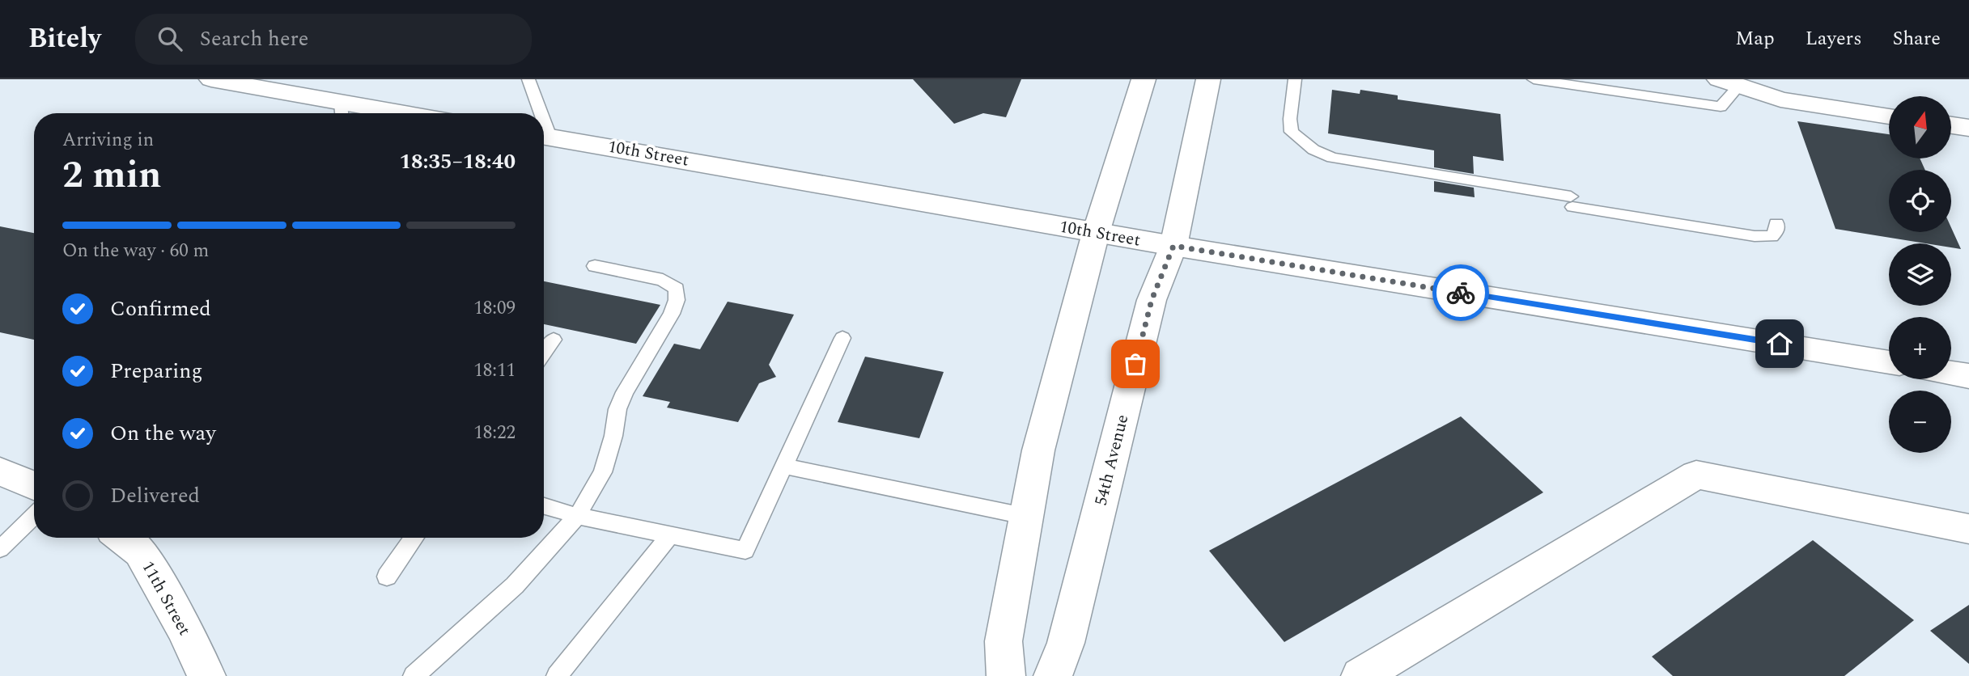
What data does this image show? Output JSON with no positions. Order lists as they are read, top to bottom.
{
  "streets": {
    "street": ["10th Street", "54th Avenue", "11th Street"]
  },
  "crossings": [
    ["10th Street", "54th Avenue"]
  ],
  "north": "top",
  "page": {
    "header": "Bitely",
    "search": "Search here",
    "nav": ["Map", "Layers", "Share"],
    "map_buttons": ["+", "−"],
    "heading": ["2 min", "Arriving in", "18:35–18:40"],
    "bar": "On the way · 60 m",
    "list": [
      ["Confirmed", "18:09"],
      ["Preparing", "18:11"],
      ["On the way", "18:22"],
      "Delivered"
    ]
  }
}
